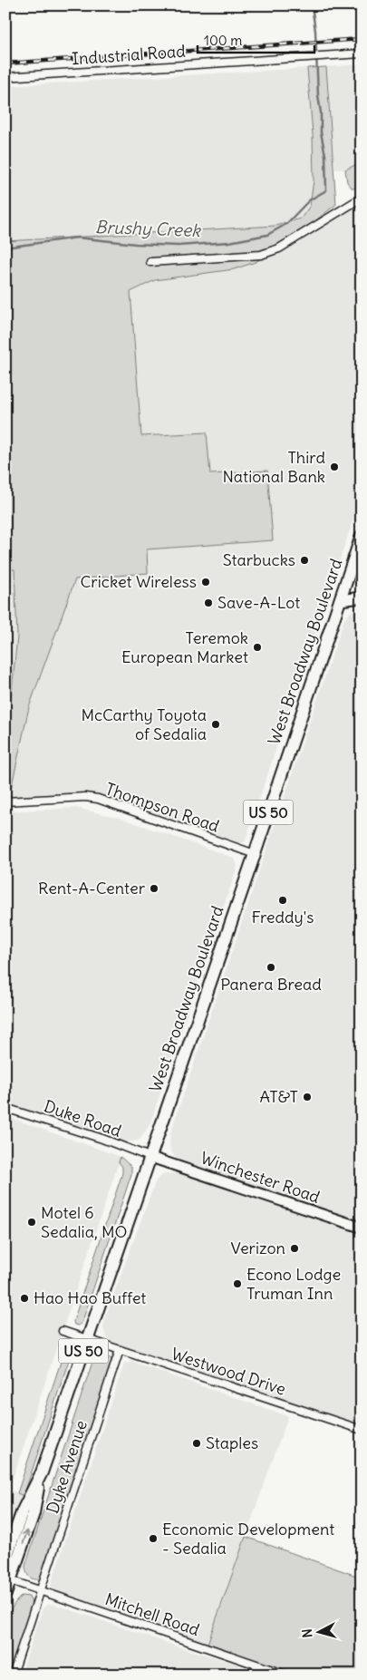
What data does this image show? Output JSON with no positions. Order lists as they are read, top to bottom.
{
  "streets": {
    "highway": ["West Broadway Boulevard", "US 50"],
    "street": [
      "Industrial Road",
      "Thompson Road",
      "Duke Road",
      "Winchester Road",
      "Westwood Drive",
      "Dyke Avenue",
      "Mitchell Road"
    ]
  },
  "crossings": [
    ["West Broadway Boulevard", "Thompson Road"],
    ["West Broadway Boulevard", "Duke Road"],
    ["West Broadway Boulevard", "Winchester Road"],
    ["West Broadway Boulevard", "Westwood Drive"],
    ["West Broadway Boulevard", "Mitchell Road"],
    ["Duke Road", "Winchester Road"],
    ["Westwood Drive", "Dyke Avenue"],
    ["Dyke Avenue", "Mitchell Road"]
  ],
  "water": ["Brushy Creek"],
  "places": [
    "Third National Bank",
    "Starbucks",
    "Cricket Wireless",
    "Save-A-Lot",
    "Teremok European Market",
    "McCarthy Toyota of Sedalia",
    "Rent-A-Center",
    "Freddy's",
    "Panera Bread",
    "AT&T",
    "Motel 6 Sedalia, MO",
    "Verizon",
    "Econo Lodge Truman Inn",
    "Hao Hao Buffet",
    "Staples",
    "Economic Development - Sedalia"
  ],
  "scale_bar": "100 m",
  "north": "left"
}
